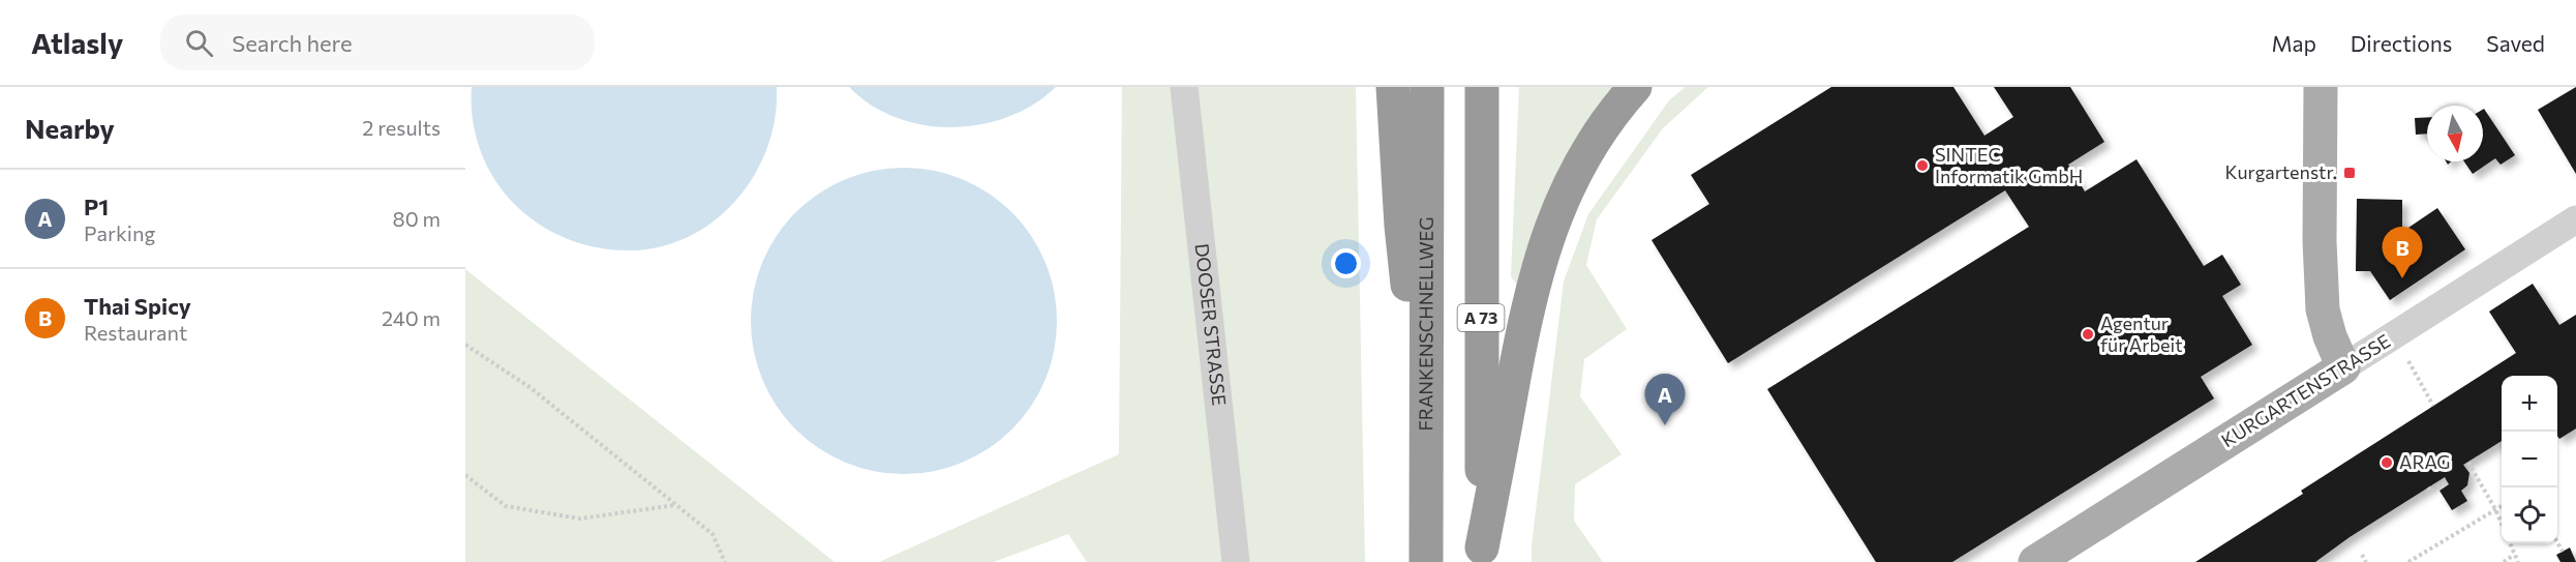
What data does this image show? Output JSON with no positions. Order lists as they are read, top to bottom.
{
  "streets": {
    "highway": ["A 73", "FRANKENSCHNELLWEG"],
    "main road": ["KURGARTENSTRASSE"],
    "street": ["DOOSER STRASSE"]
  },
  "places": {
    "other": ["SINTEC Informatik GmbH", "Agentur für Arbeit", "ARAG"],
    "transit": ["Kurgartenstr."]
  },
  "north": "bottom",
  "page": {
    "header": "Atlasly",
    "search": "Search here",
    "nav": ["Map", "Directions", "Saved"],
    "heading": ["Nearby", "2 results"],
    "list": [
      {
        "mark": "A",
        "name": "P1",
        "note": "Parking",
        "value": "80 m"
      },
      {
        "mark": "B",
        "name": "Thai Spicy",
        "note": "Restaurant",
        "value": "240 m"
      }
    ],
    "pins": ["B", "A"],
    "map_buttons": ["+", "−"]
  }
}
